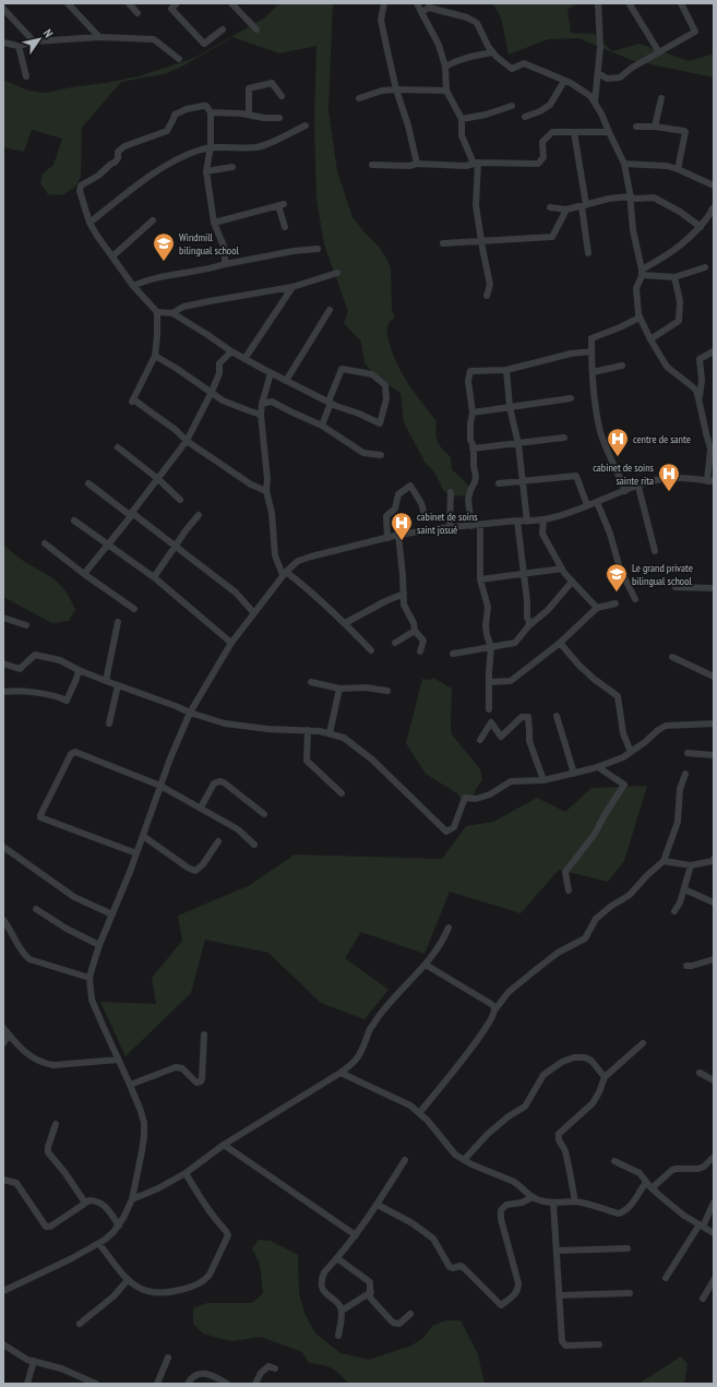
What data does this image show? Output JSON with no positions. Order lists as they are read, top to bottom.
{
  "places": {
    "school or university": ["Windmill bilingual school", "Le grand private bilingual school"],
    "hospital": ["centre de sante", "cabinet de soins sainte rita", "cabinet de soins saint josué"]
  },
  "north": "top right"
}
